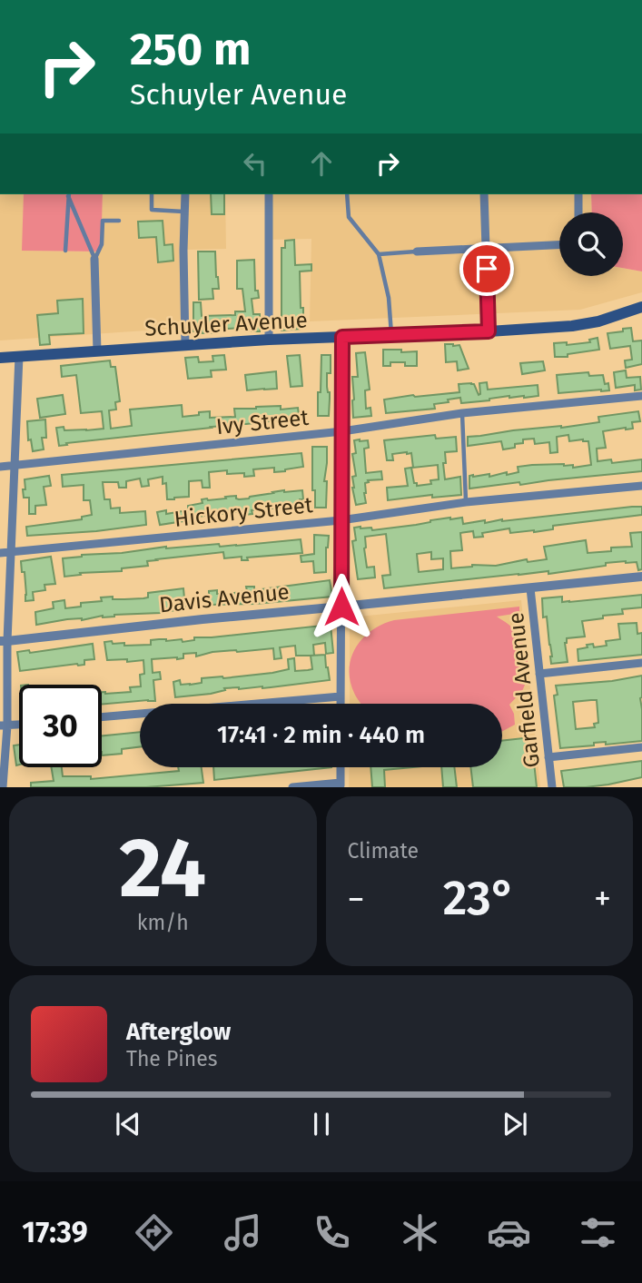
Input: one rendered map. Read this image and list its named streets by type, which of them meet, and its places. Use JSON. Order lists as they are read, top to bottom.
{
  "streets": {
    "main road": ["Schuyler Avenue"],
    "street": [
      "Ivy Street",
      "Hickory Street",
      "Davis Avenue",
      "Garfield Avenue"
    ]
  },
  "crossings": [
    ["Davis Avenue", "Garfield Avenue"]
  ],
  "page": {
    "turn": ["250 m", "Schuyler Avenue"],
    "limit": "30",
    "trip": "17:41 · 2 min · 440 m",
    "tile": [
      ["24", "km/h"],
      "Climate"
    ],
    "heat": ["−", "23°", "+"],
    "song": ["Afterglow", "The Pines"],
    "tabs": "17:39"
  }
}
